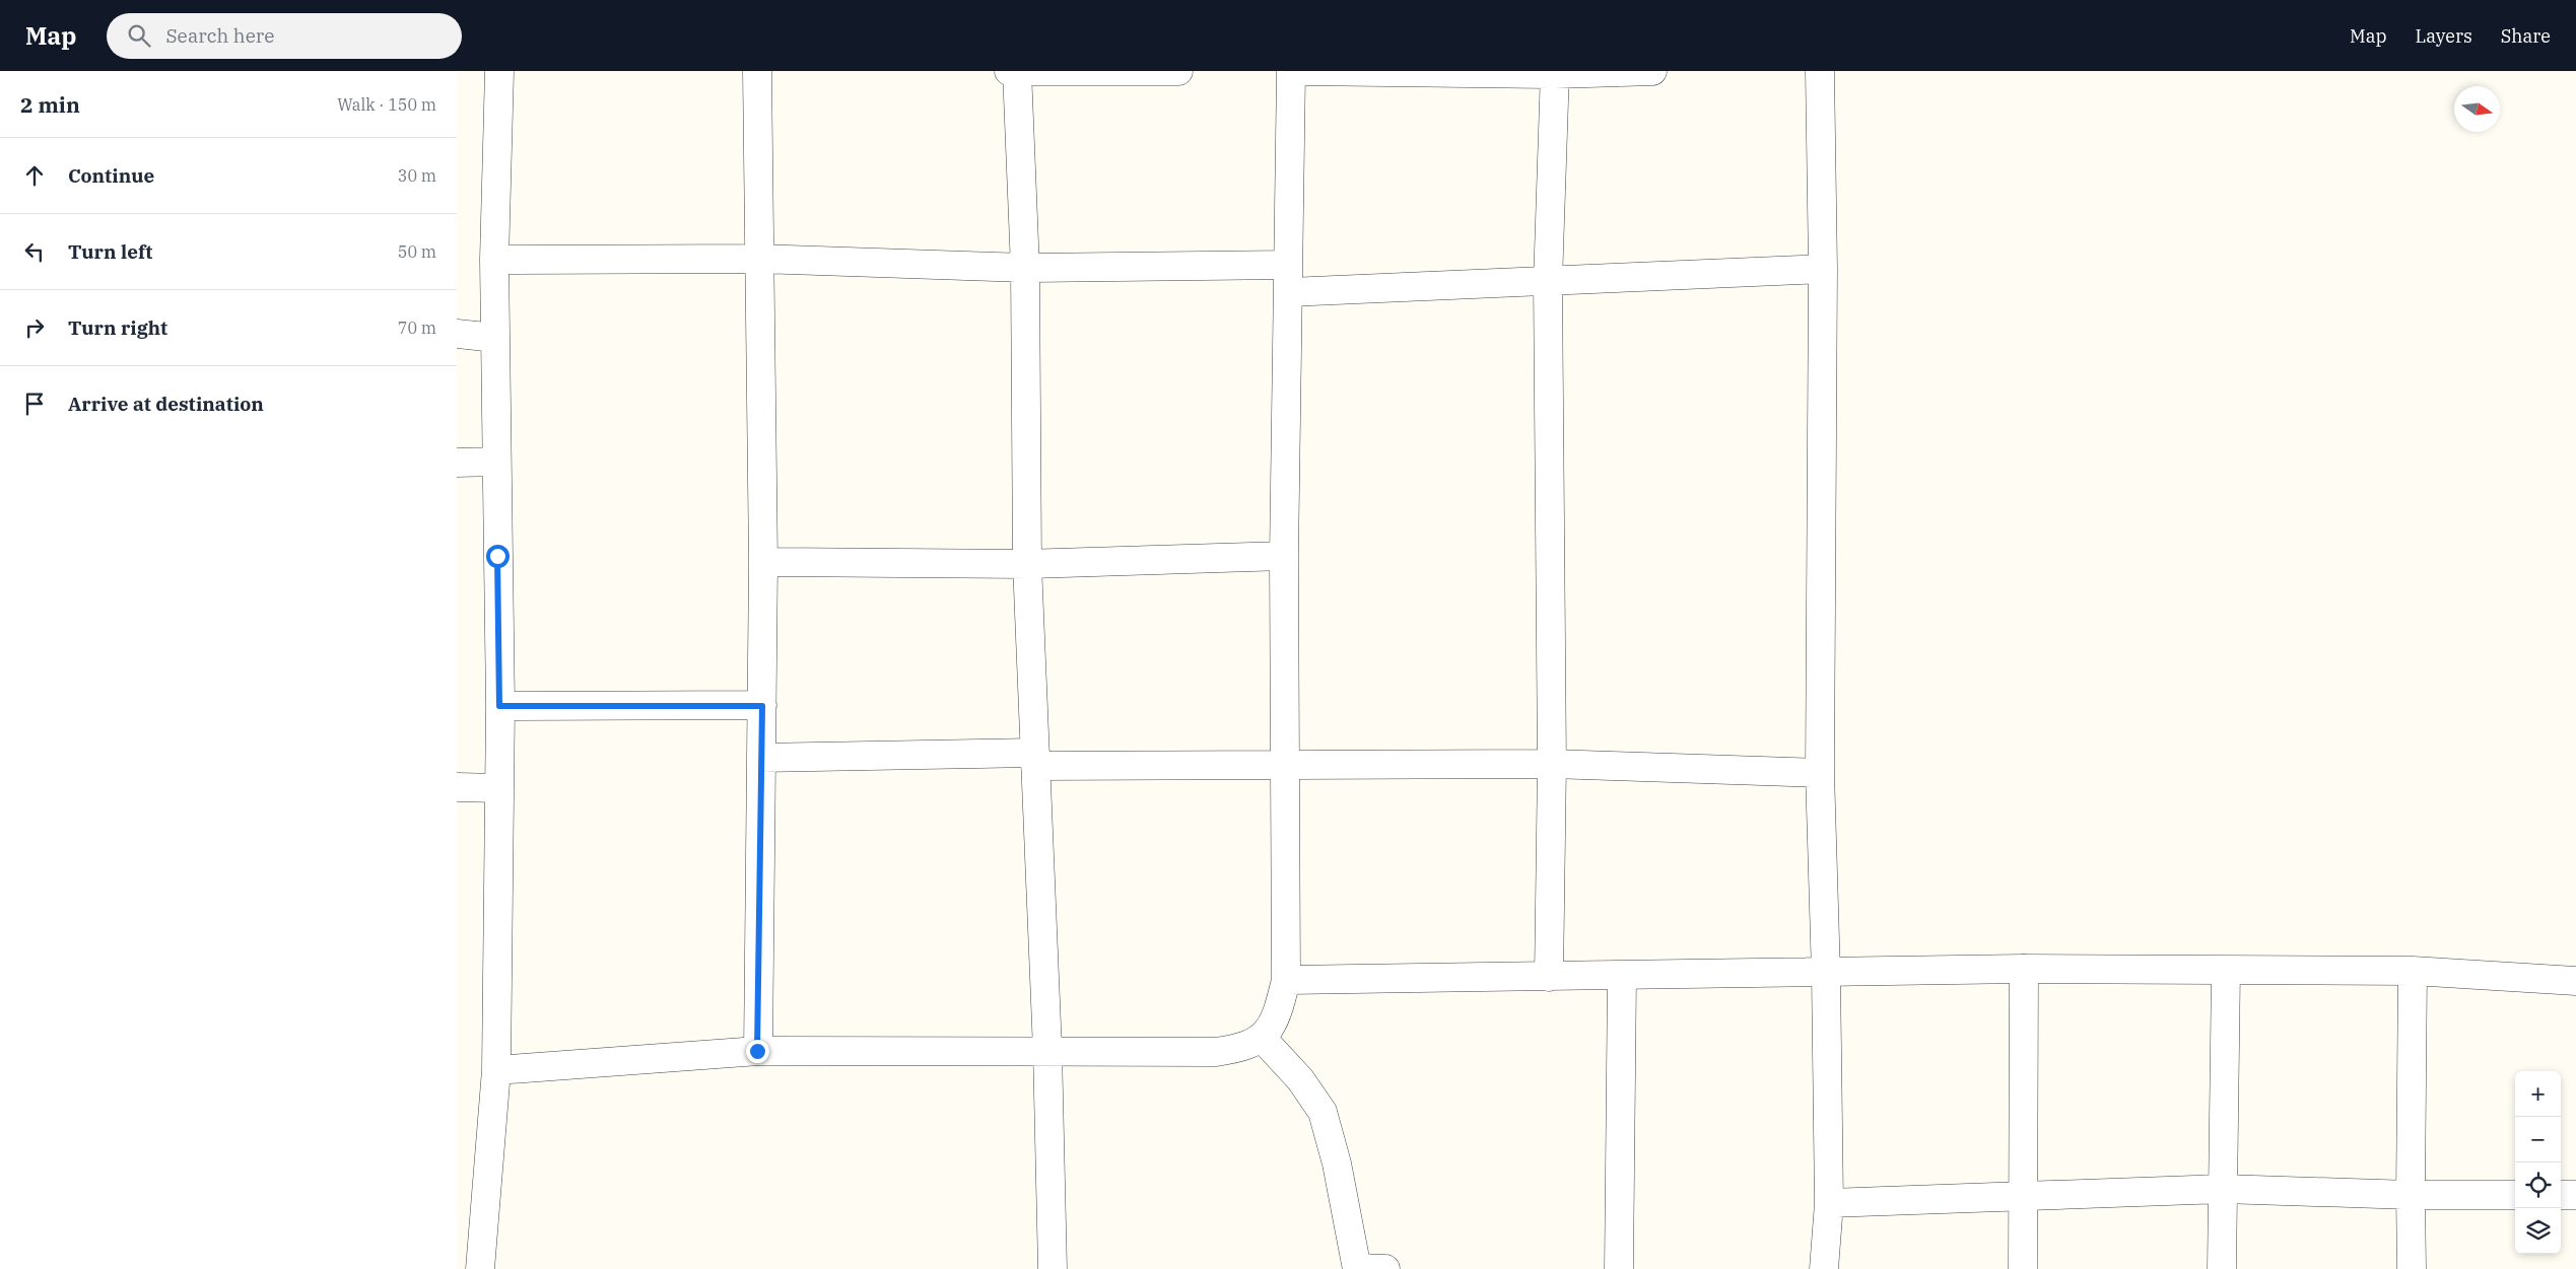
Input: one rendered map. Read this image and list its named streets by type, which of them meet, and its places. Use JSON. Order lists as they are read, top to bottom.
{
  "north": "right",
  "page": {
    "header": "Map",
    "search": "Search here",
    "nav": ["Map", "Layers", "Share"],
    "heading": ["2 min", "Walk · 150 m"],
    "list": [
      ["Continue", "30 m"],
      ["Turn left", "50 m"],
      ["Turn right", "70 m"],
      "Arrive at destination"
    ],
    "map_buttons": ["+", "−"]
  }
}
